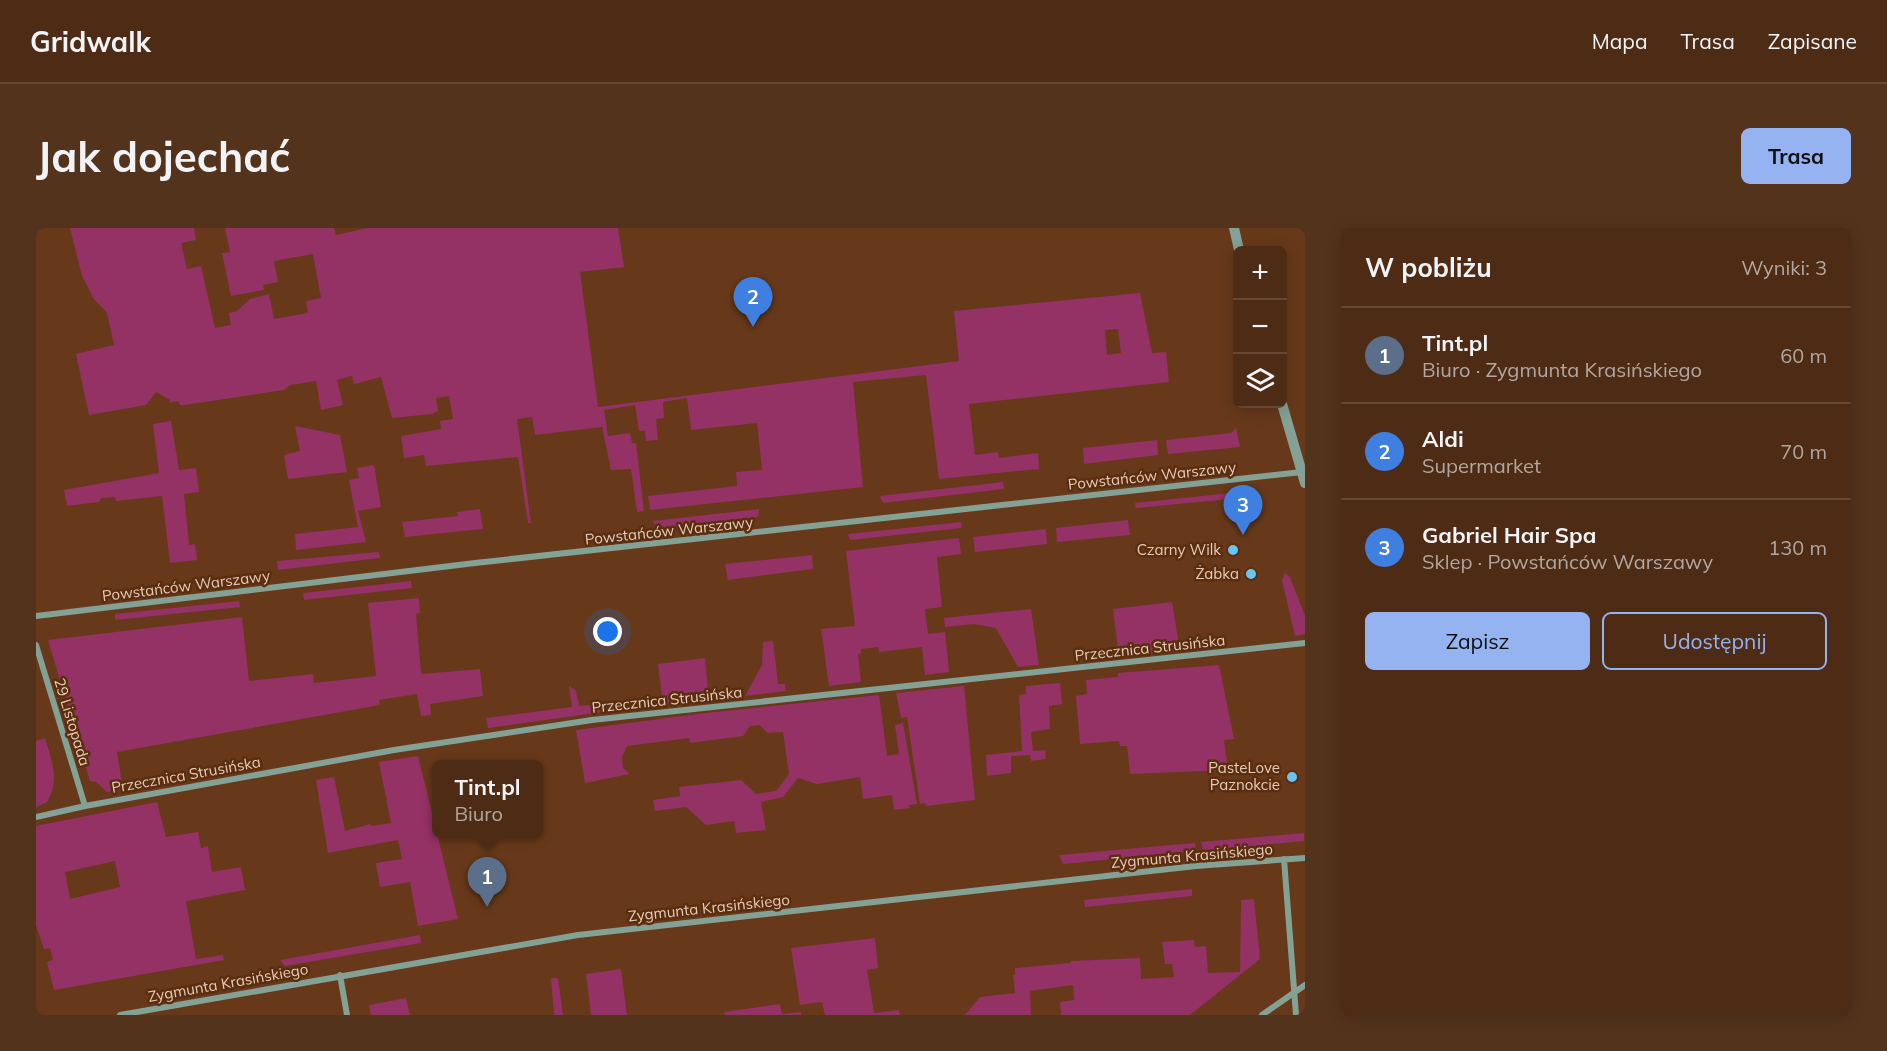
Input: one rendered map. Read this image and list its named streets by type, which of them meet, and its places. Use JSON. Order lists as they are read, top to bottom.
{
  "streets": {
    "street": [
      "Powstańców Warszawy",
      "Przecznica Strusińska",
      "29 Listopada",
      "Zygmunta Krasińskiego"
    ]
  },
  "crossings": [
    ["Przecznica Strusińska", "29 Listopada"]
  ],
  "places": ["Czarny Wilk", "Żabka", "PasteLove Paznokcie"],
  "page": {
    "header": "Gridwalk",
    "nav": ["Mapa", "Trasa", "Zapisane"],
    "buttons": [
      "Trasa",
      ["Zapisz", "Udostępnij"]
    ],
    "title": "Jak dojechać",
    "heading": ["W pobliżu", "Wyniki: 3"],
    "map_buttons": ["+", "−"],
    "pins": ["2", "3", "1"],
    "list": [
      {
        "mark": "1",
        "name": "Tint.pl",
        "note": "Biuro · Zygmunta Krasińskiego",
        "value": "60 m"
      },
      {
        "mark": "2",
        "name": "Aldi",
        "note": "Supermarket",
        "value": "70 m"
      },
      {
        "mark": "3",
        "name": "Gabriel Hair Spa",
        "note": "Sklep · Powstańców Warszawy",
        "value": "130 m"
      }
    ],
    "popup": ["Tint.pl", "Biuro"]
  }
}
